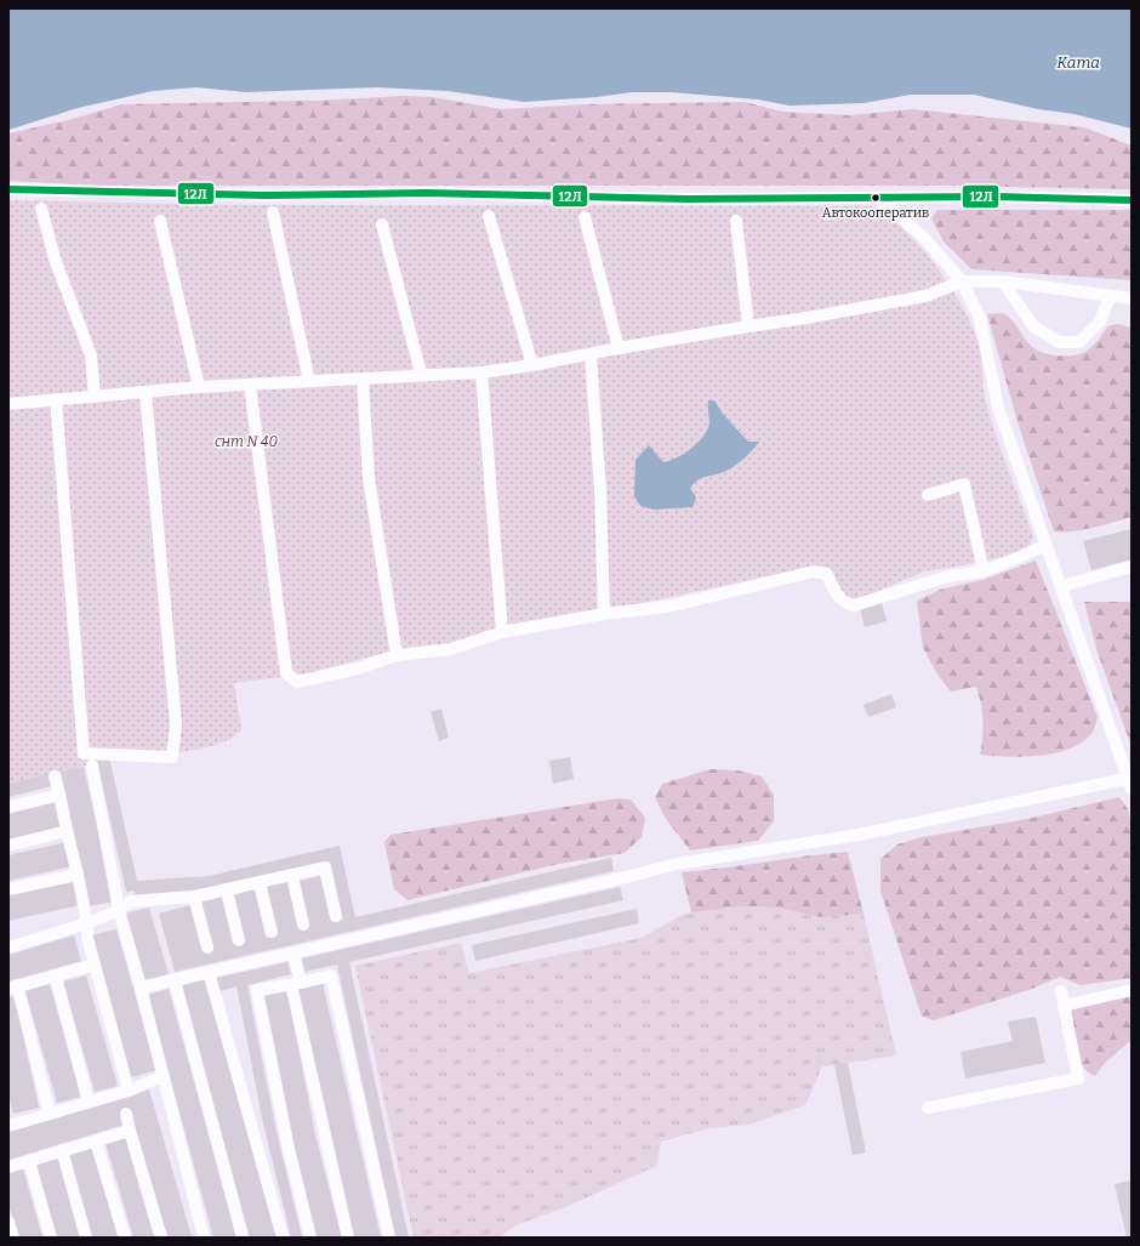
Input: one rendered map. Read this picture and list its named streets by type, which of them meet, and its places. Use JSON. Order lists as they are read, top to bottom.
{
  "water": ["Kama"],
  "parks": ["снт N 40"],
  "places": ["Автокооператив"],
  "lines": ["transit line 12Л"]
}
